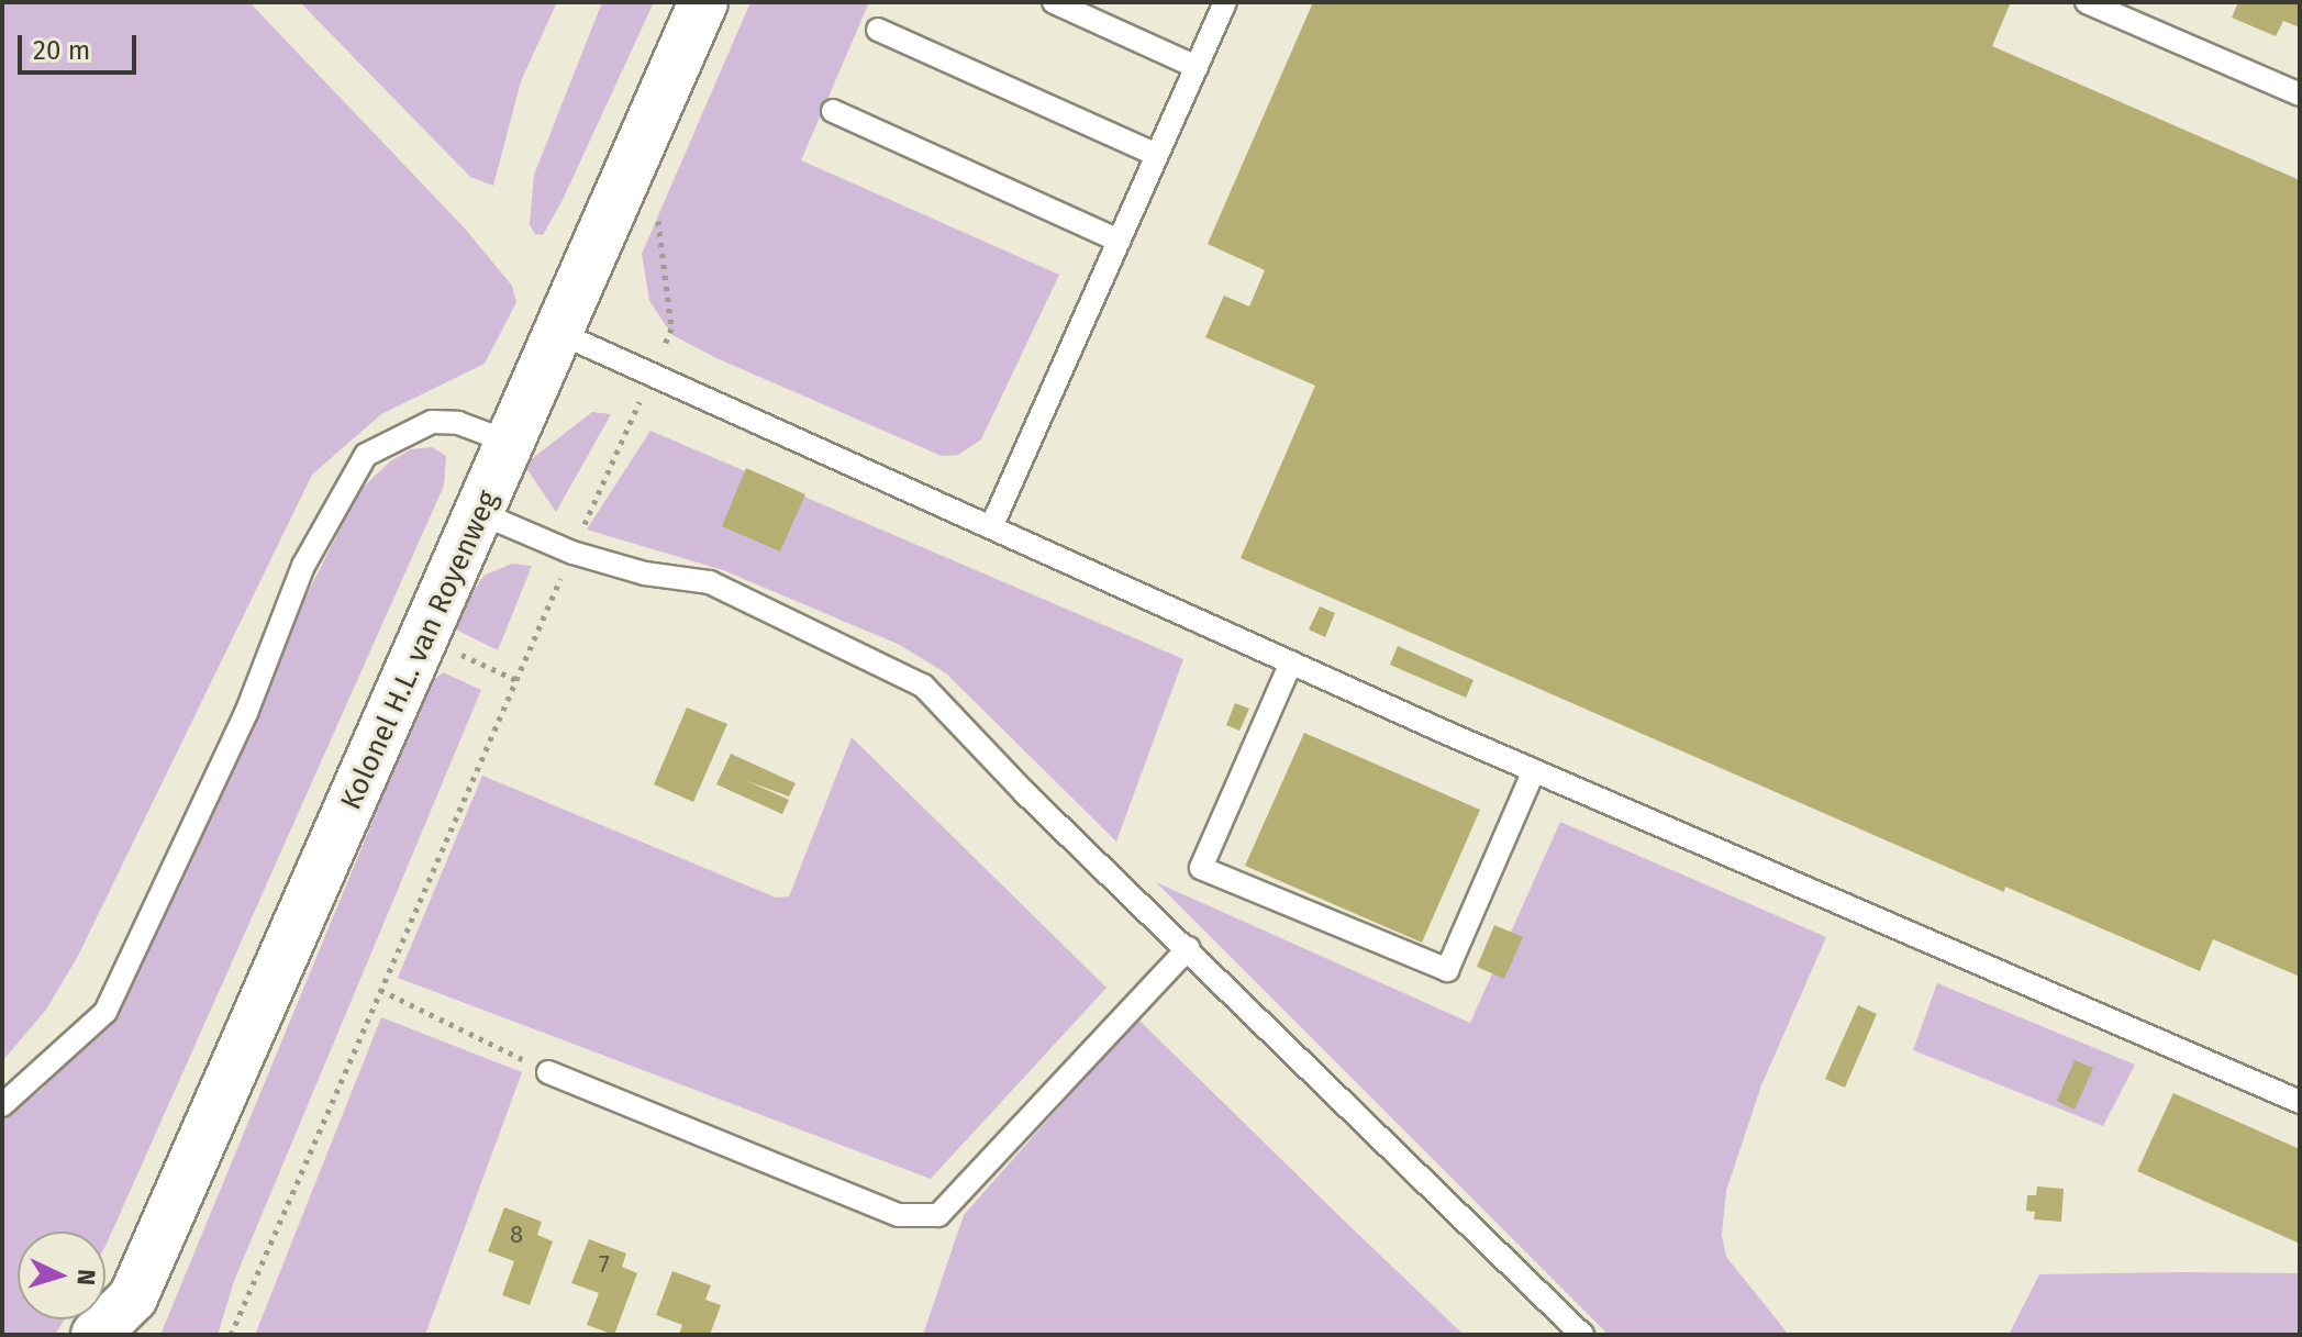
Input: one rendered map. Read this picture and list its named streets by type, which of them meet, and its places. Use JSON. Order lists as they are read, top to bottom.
{
  "streets": {
    "street": ["Kolonel H.L. van Royenweg"]
  },
  "house_numbers": ["8", "7"],
  "scale_bar": "20 m",
  "north": "right"
}
